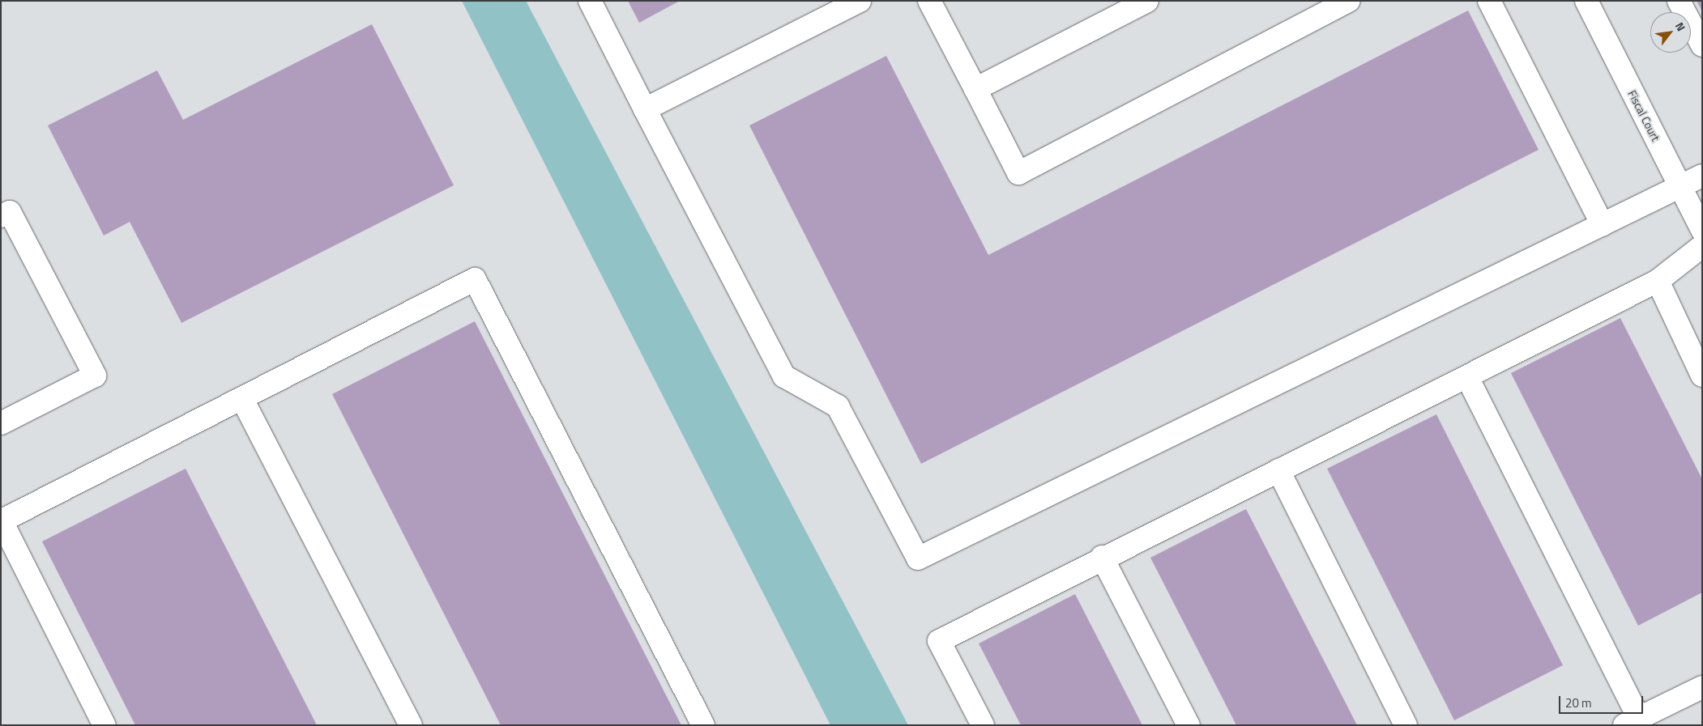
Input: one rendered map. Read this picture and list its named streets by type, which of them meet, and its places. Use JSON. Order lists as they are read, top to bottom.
{
  "streets": {
    "street": ["Fiscal Court"]
  },
  "scale_bar": "20 m",
  "north": "top right"
}
